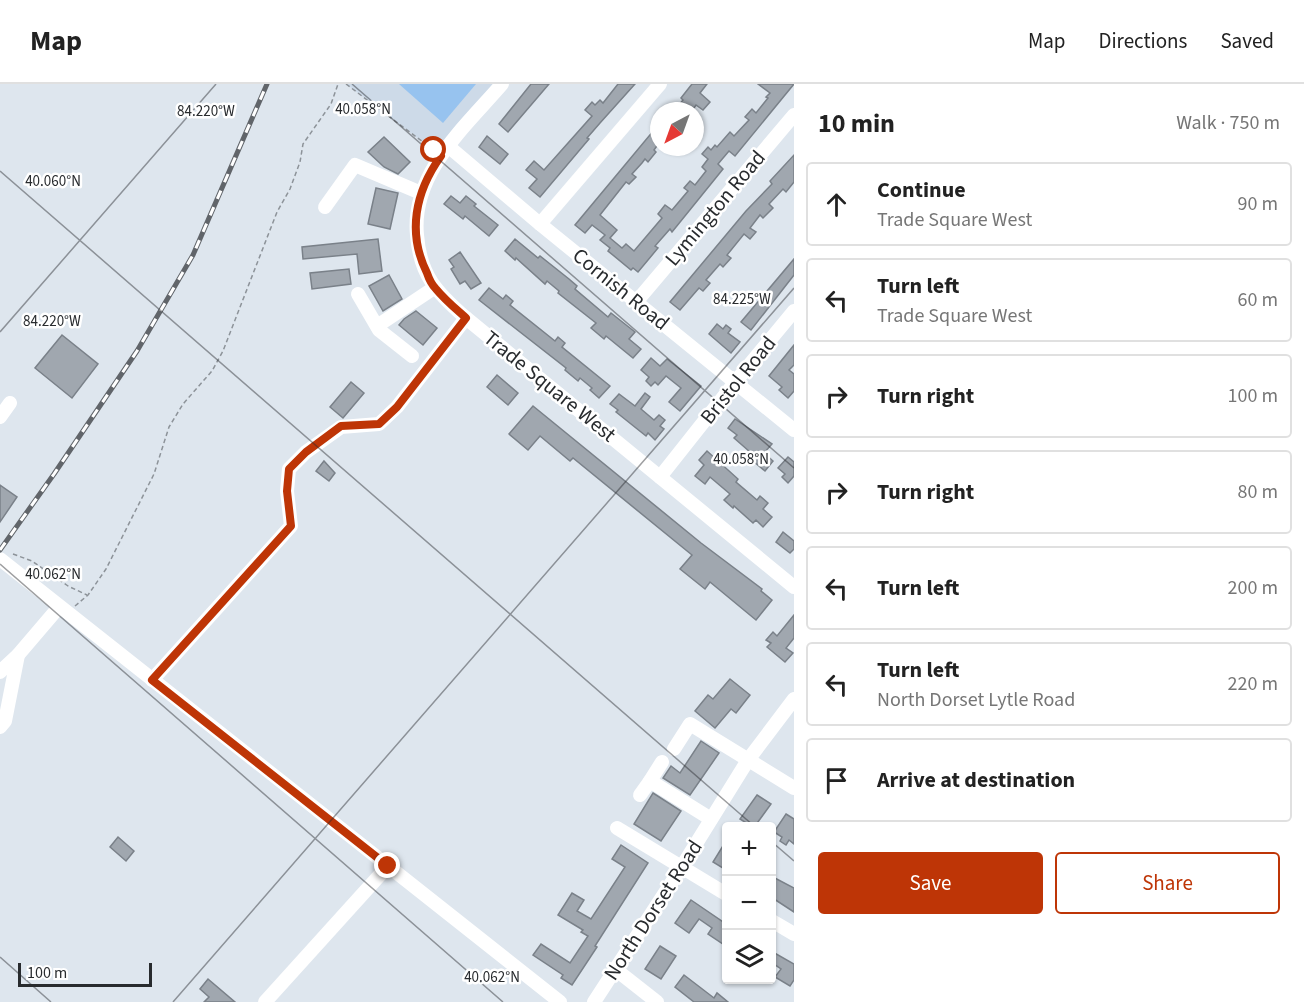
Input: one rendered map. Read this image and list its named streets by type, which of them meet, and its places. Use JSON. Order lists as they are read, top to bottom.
{
  "streets": {
    "street": [
      "Lymington Road",
      "Cornish Road",
      "Bristol Road",
      "Trade Square West",
      "North Dorset Road"
    ]
  },
  "crossings": [
    ["Lymington Road", "Cornish Road"],
    ["Cornish Road", "Bristol Road"],
    ["Cornish Road", "Trade Square West"],
    ["Bristol Road", "Trade Square West"]
  ],
  "scale_bar": "100 m",
  "north": "bottom left",
  "page": {
    "header": "Map",
    "nav": ["Map", "Directions", "Saved"],
    "heading": ["10 min", "Walk · 750 m"],
    "list": [
      ["Continue", "Trade Square West", "90 m"],
      ["Turn left", "Trade Square West", "60 m"],
      ["Turn right", "100 m"],
      ["Turn right", "80 m"],
      ["Turn left", "200 m"],
      ["Turn left", "North Dorset Lytle Road", "220 m"],
      "Arrive at destination"
    ],
    "map_buttons": ["+", "−"],
    "buttons": ["Save", "Share"],
    "scale": "100 m"
  },
  "coordinates": [
    "40.058°N",
    "84.220°W",
    "40.060°N",
    "84.225°W",
    "40.062°N"
  ]
}
